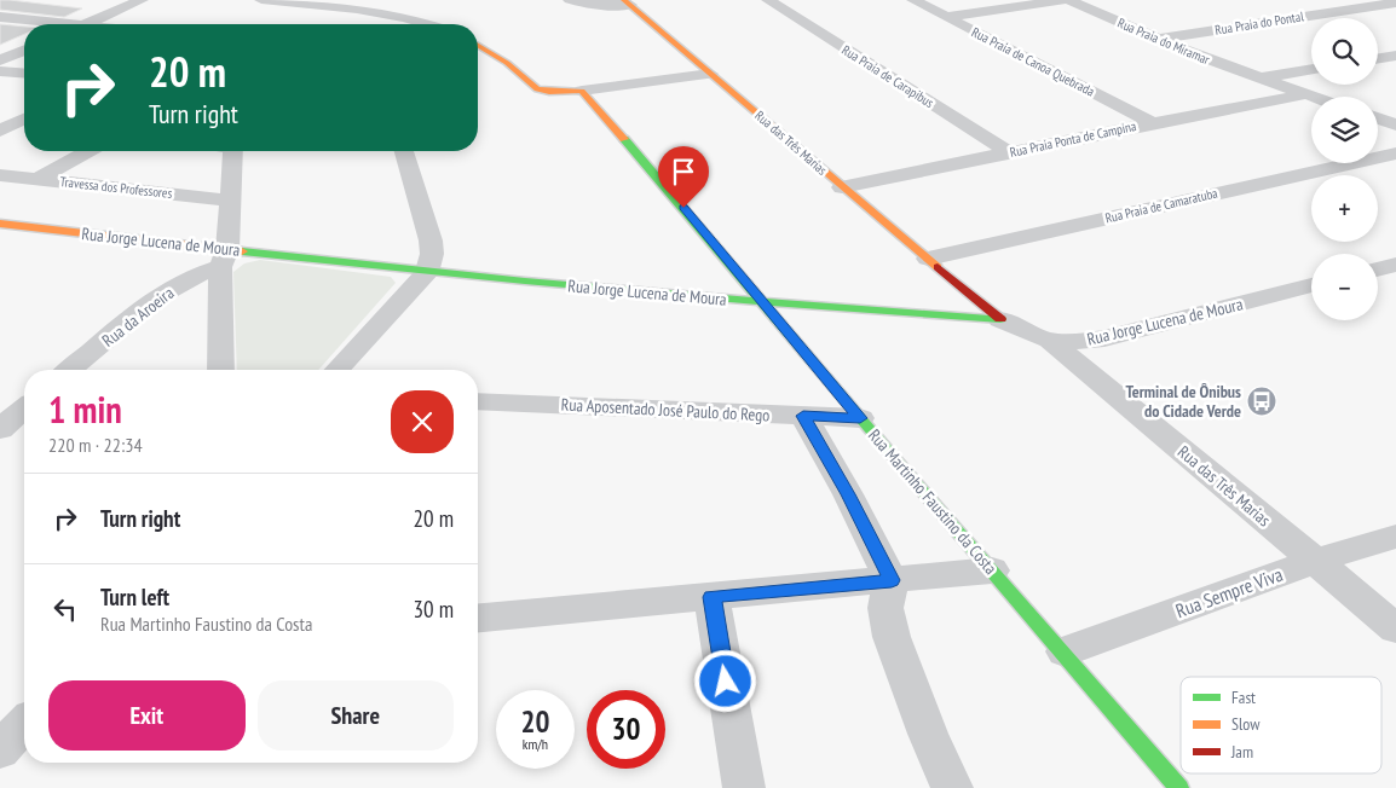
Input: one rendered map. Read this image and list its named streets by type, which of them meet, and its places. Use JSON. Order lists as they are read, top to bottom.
{
  "streets": {
    "street": [
      "Rua Praia do Pontal",
      "Rua Praia do Miramar",
      "Rua Praia de Canoa Quebrada",
      "Rua Praia de Carapibus",
      "Rua Praia Ponta de Campina",
      "Rua das Três Marias",
      "Travessa dos Professores",
      "Rua Praia de Camaratuba",
      "Rua Jorge Lucena de Moura",
      "Rua da Aroeira",
      "Rua Aposentado José Paulo do Rego",
      "Rua Martinho Faustino da Costa",
      "Rua Sempre Viva"
    ]
  },
  "crossings": [
    ["Rua Praia do Pontal", "Rua Praia do Miramar"],
    ["Rua Praia do Miramar", "Rua Praia Ponta de Campina"],
    ["Rua Praia de Canoa Quebrada", "Rua Praia Ponta de Campina"],
    ["Rua Praia de Carapibus", "Rua Praia Ponta de Campina"],
    ["Rua Praia Ponta de Campina", "Rua das Três Marias"],
    ["Rua das Três Marias", "Rua Praia de Camaratuba"],
    ["Rua das Três Marias", "Rua Jorge Lucena de Moura"],
    ["Rua das Três Marias", "Rua Sempre Viva"],
    ["Rua Jorge Lucena de Moura", "Rua da Aroeira"],
    ["Rua Jorge Lucena de Moura", "Rua Martinho Faustino da Costa"],
    ["Rua Aposentado José Paulo do Rego", "Rua Martinho Faustino da Costa"],
    ["Rua Martinho Faustino da Costa", "Rua Sempre Viva"]
  ],
  "places": {
    "bus stop": ["Terminal de Ônibus do Cidade Verde"]
  },
  "legend": ["Fast", "Slow", "Jam"],
  "page": {
    "map_buttons": ["+", "−"],
    "turn": ["20 m", "Turn right"],
    "heading": ["1 min", "220 m · 22:34"],
    "list": [
      {
        "name": "Turn right",
        "value": "20 m"
      },
      {
        "name": "Turn left",
        "note": "Rua Martinho Faustino da Costa",
        "value": "30 m"
      }
    ],
    "buttons": ["Exit", "Share"],
    "speed": "20 km/h",
    "limit": "30"
  }
}
